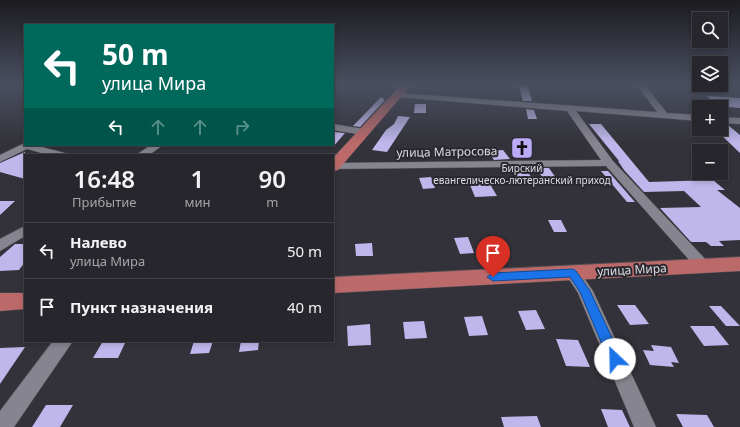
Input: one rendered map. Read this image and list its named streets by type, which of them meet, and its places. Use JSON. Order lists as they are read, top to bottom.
{
  "streets": {
    "main road": ["улица Мира"],
    "street": ["улица Матросова"]
  },
  "places": {
    "church": ["Бирский евангелическо-лютеранский приход"]
  },
  "page": {
    "map_buttons": ["+", "−"],
    "turn": ["50 m", "улица Мира"],
    "eta": [
      "16:48",
      "Прибытие",
      "1",
      "мин",
      "90",
      "m"
    ],
    "list": [
      {
        "name": "Налево",
        "note": "улица Мира",
        "value": "50 m"
      },
      {
        "name": "Пункт назначения",
        "value": "40 m"
      }
    ]
  }
}
